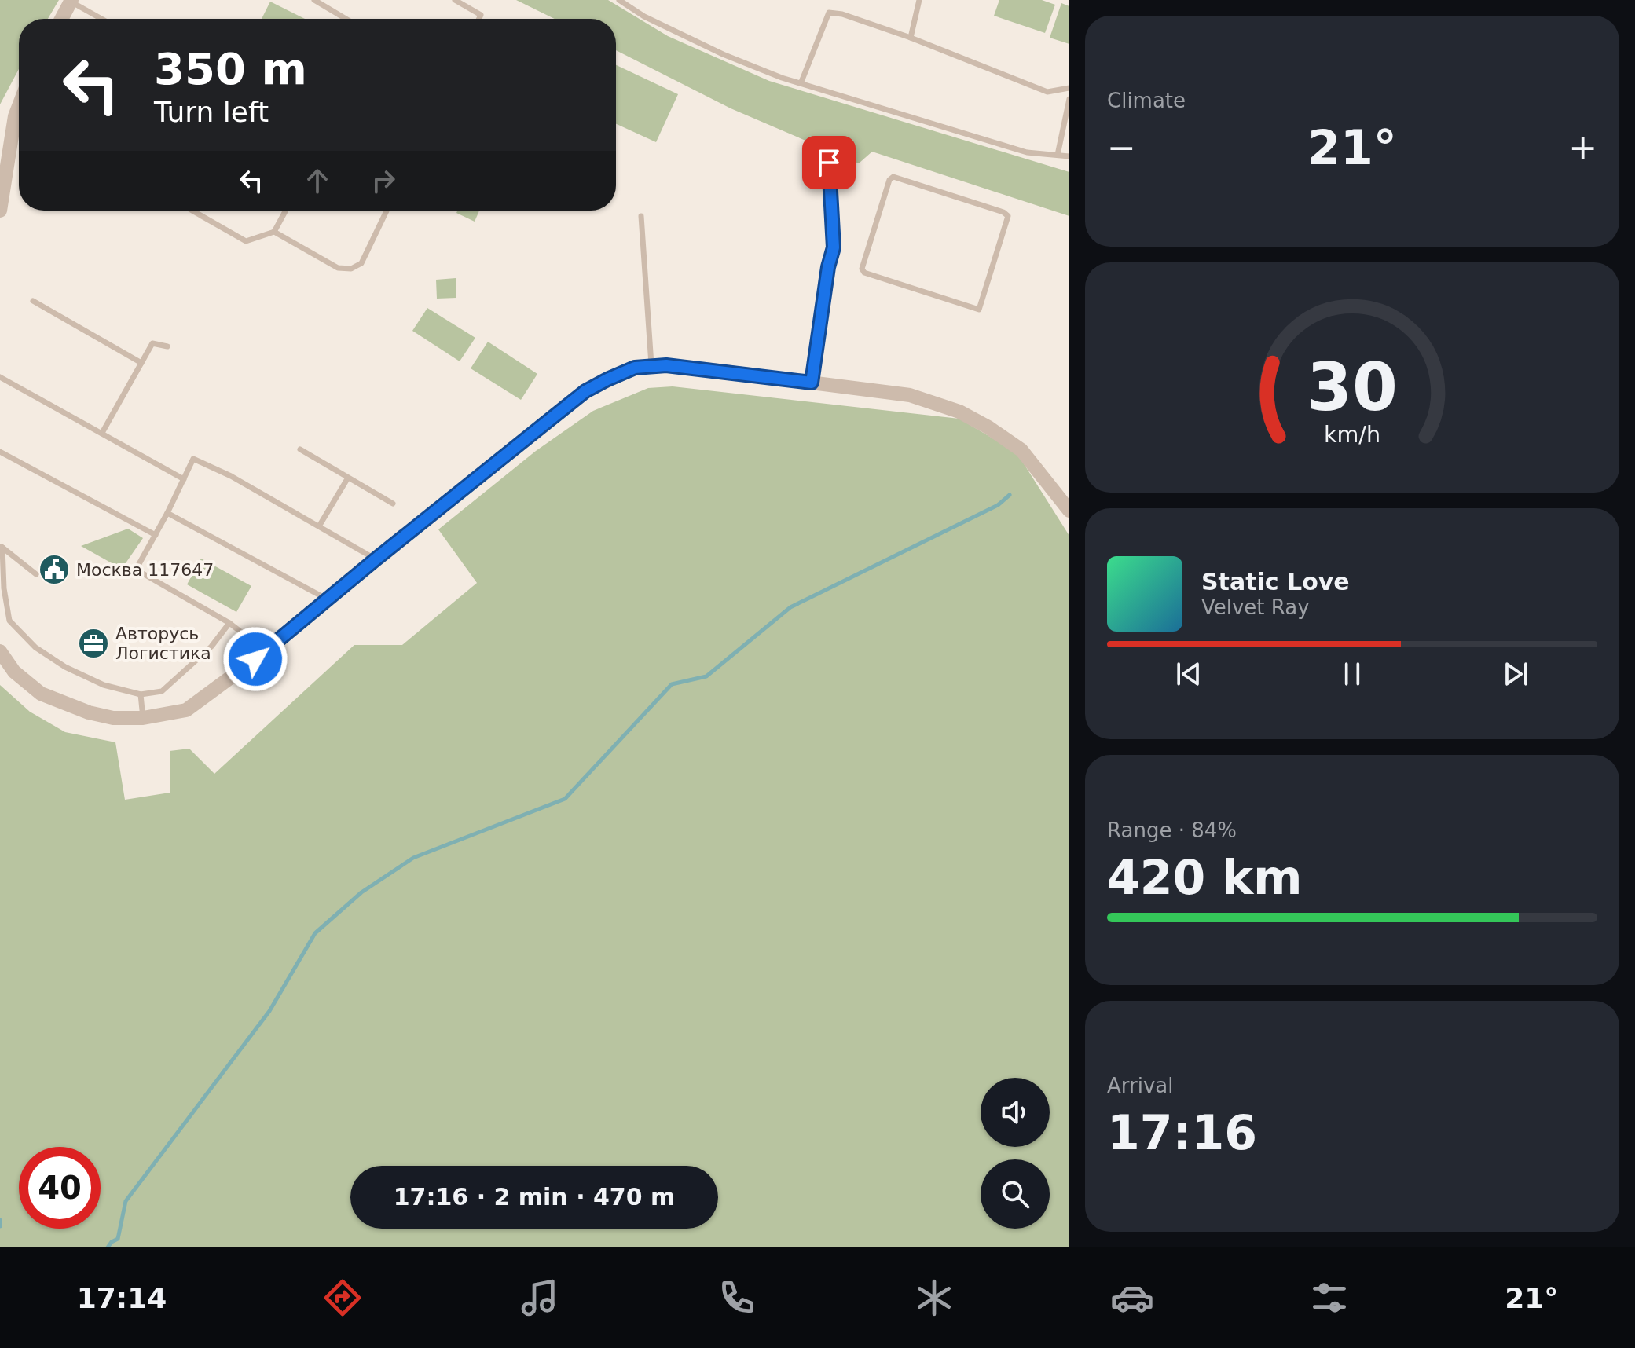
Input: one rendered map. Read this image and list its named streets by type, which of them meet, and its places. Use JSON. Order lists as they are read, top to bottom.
{
  "places": {
    "public building": ["Москва 117647"],
    "office": ["Авторусь Логистика"]
  },
  "page": {
    "tile": [
      "Climate",
      ["Range · 84%", "420 km"],
      ["Arrival", "17:16"]
    ],
    "turn": ["350 m", "Turn left"],
    "heat": ["−", "21°", "+"],
    "song": ["Static Love", "Velvet Ray"],
    "limit": "40",
    "trip": "17:16 · 2 min · 470 m",
    "tabs": ["17:14", "21°"],
    "gauge": ["30", "km/h"]
  }
}
